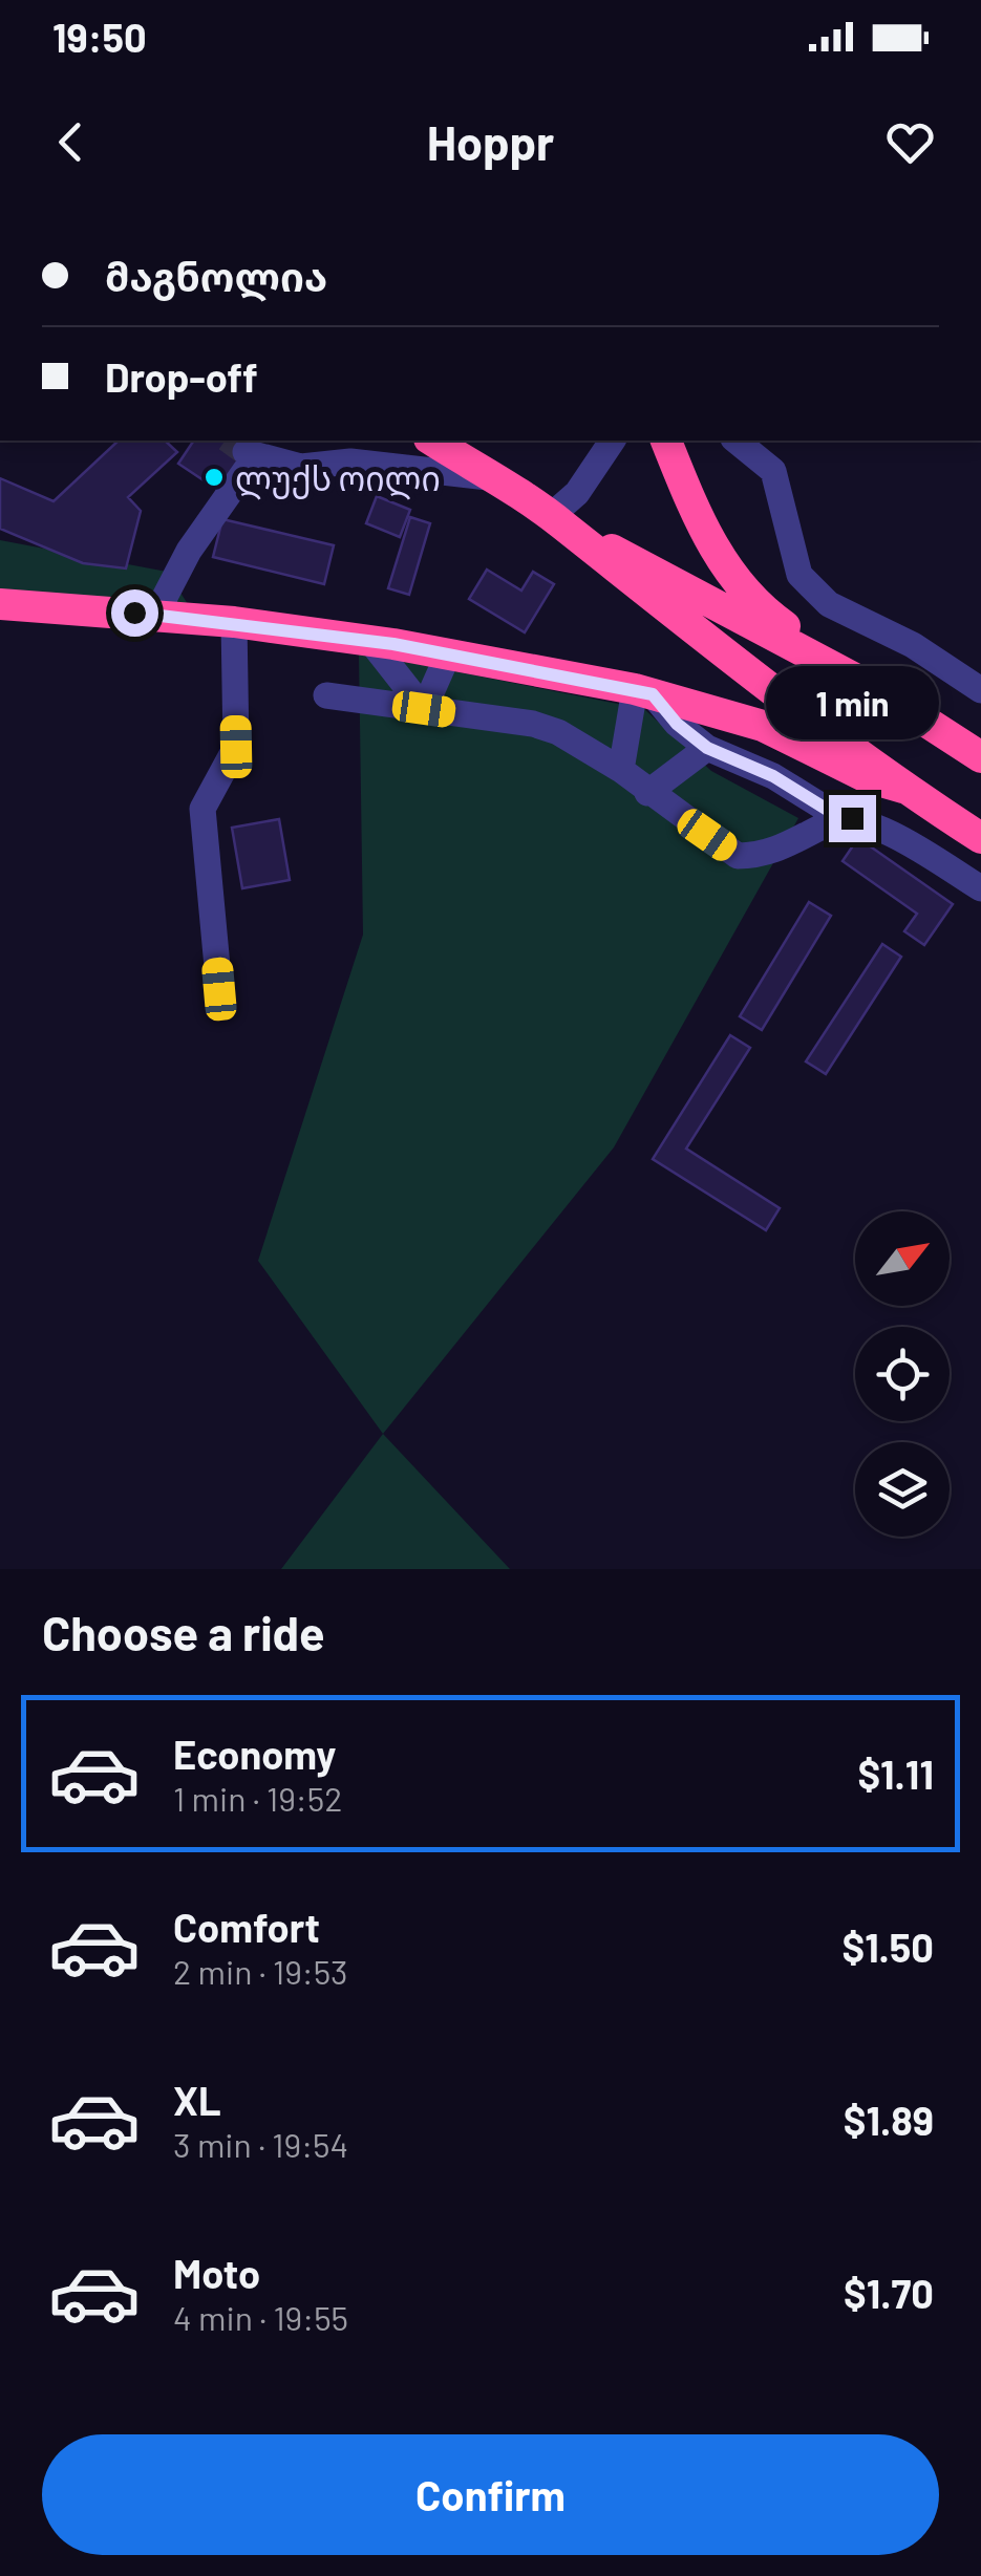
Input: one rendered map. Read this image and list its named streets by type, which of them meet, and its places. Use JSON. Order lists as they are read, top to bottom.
{
  "places": ["ლუქს ოილი"],
  "north": "top right",
  "page": {
    "status": "19:50",
    "header": "Hoppr",
    "banner": ["მაგნოლია", "Drop-off"],
    "bubble": "1 min",
    "heading": "Choose a ride",
    "list": [
      {
        "name": "Economy",
        "note": "1 min · 19:52",
        "value": "$1.11"
      },
      {
        "name": "Comfort",
        "note": "2 min · 19:53",
        "value": "$1.50"
      },
      {
        "name": "XL",
        "note": "3 min · 19:54",
        "value": "$1.89"
      },
      {
        "name": "Moto",
        "note": "4 min · 19:55",
        "value": "$1.70"
      }
    ],
    "buttons": "Confirm"
  }
}
